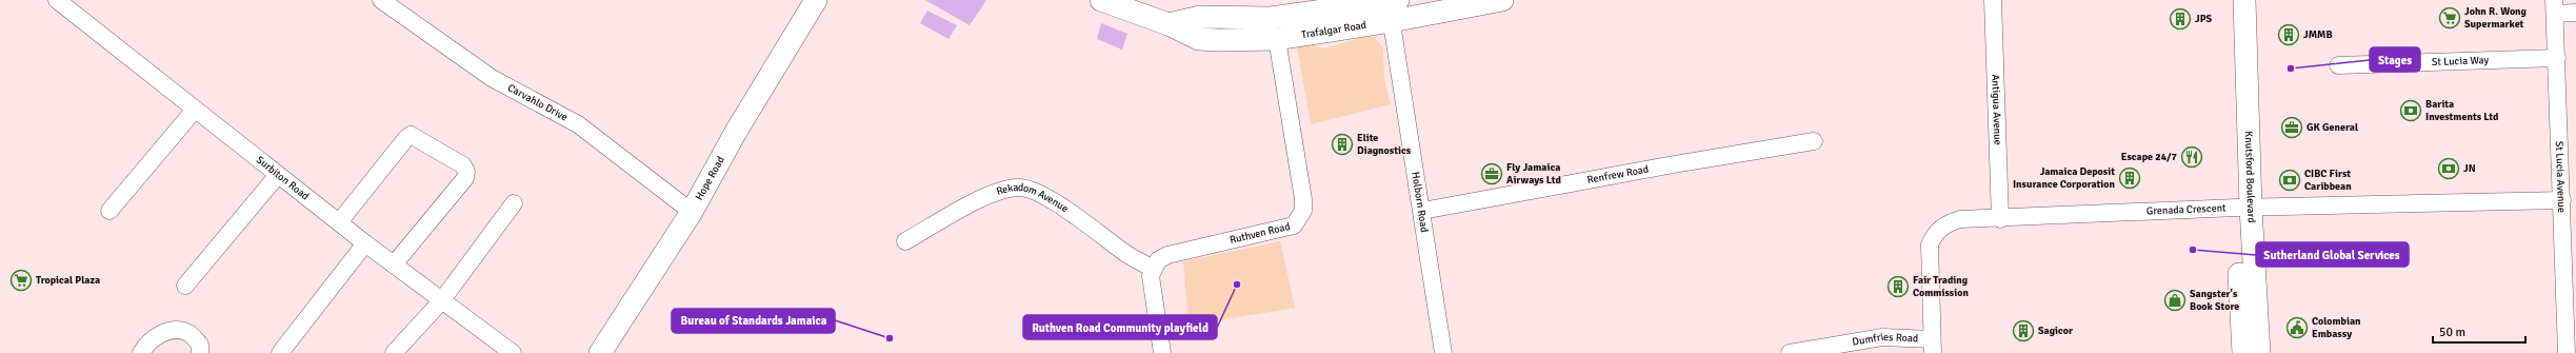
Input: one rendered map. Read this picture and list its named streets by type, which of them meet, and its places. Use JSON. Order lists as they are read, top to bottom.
{
  "streets": {
    "main road": ["Trafalgar Road", "Knutsford Boulevard", "Hope Road"],
    "street": [
      "St Lucia Way",
      "Carvahlo Drive",
      "Antigua Avenue",
      "Renfrew Road",
      "St Lucia Avenue",
      "Surbiton Road",
      "Holborn Road",
      "Rekadom Avenue",
      "Grenada Crescent",
      "Ruthven Road",
      "Dumfries Road"
    ]
  },
  "crossings": [
    ["Trafalgar Road", "Holborn Road"],
    ["Trafalgar Road", "Ruthven Road"],
    ["St Lucia Way", "St Lucia Avenue"],
    ["Carvahlo Drive", "Hope Road"],
    ["Antigua Avenue", "Grenada Crescent"],
    ["Renfrew Road", "Holborn Road"],
    ["St Lucia Avenue", "Grenada Crescent"],
    ["Knutsford Boulevard", "Grenada Crescent"],
    ["Rekadom Avenue", "Ruthven Road"],
    ["Grenada Crescent", "Dumfries Road"]
  ],
  "places": {
    "supermarket": ["John R. Wong Supermarket", "Tropical Plaza"],
    "building": [
      "JPS",
      "JMMB",
      "Elite Diagnostics",
      "Jamaica Deposit Insurance Corporation",
      "Fair Trading Commission",
      "Sagicor"
    ],
    "other": [
      "Stages",
      "Sutherland Global Services",
      "Ruthven Road Community playfield",
      "Bureau of Standards Jamaica"
    ],
    "bank": ["Barita Investments Ltd", "JN", "CIBC First Caribbean"],
    "office": ["GK General", "Fly Jamaica Airways Ltd"],
    "restaurant": ["Escape 24/7"],
    "shop": ["Sangster's Book Store"],
    "public building": ["Colombian Embassy"]
  },
  "scale_bar": "50 m"
}
